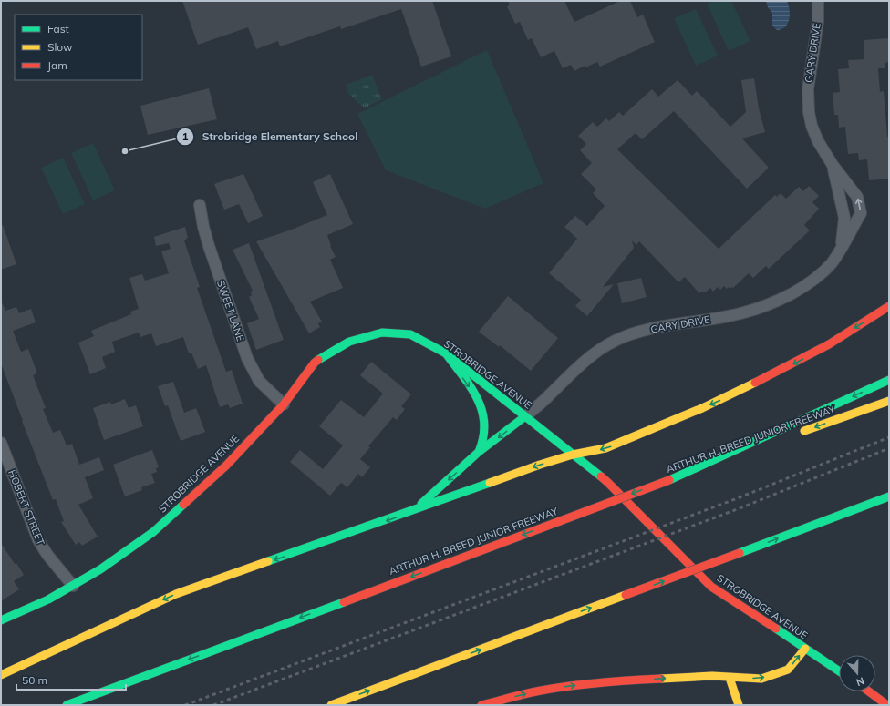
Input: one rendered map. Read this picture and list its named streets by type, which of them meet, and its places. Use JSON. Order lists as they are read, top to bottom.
{
  "streets": {
    "main road": ["STROBRIDGE AVENUE", "ARTHUR H. BREED JUNIOR FREEWAY"],
    "street": ["GARY DRIVE", "SWEET LANE", "HOBERT STREET"]
  },
  "crossings": [
    ["GARY DRIVE", "STROBRIDGE AVENUE"],
    ["SWEET LANE", "STROBRIDGE AVENUE"],
    ["STROBRIDGE AVENUE", "HOBERT STREET"]
  ],
  "places": ["Strobridge Elementary School"],
  "legend": ["Fast", "Slow", "Jam"],
  "scale_bar": "50 m",
  "north": "bottom"
}
